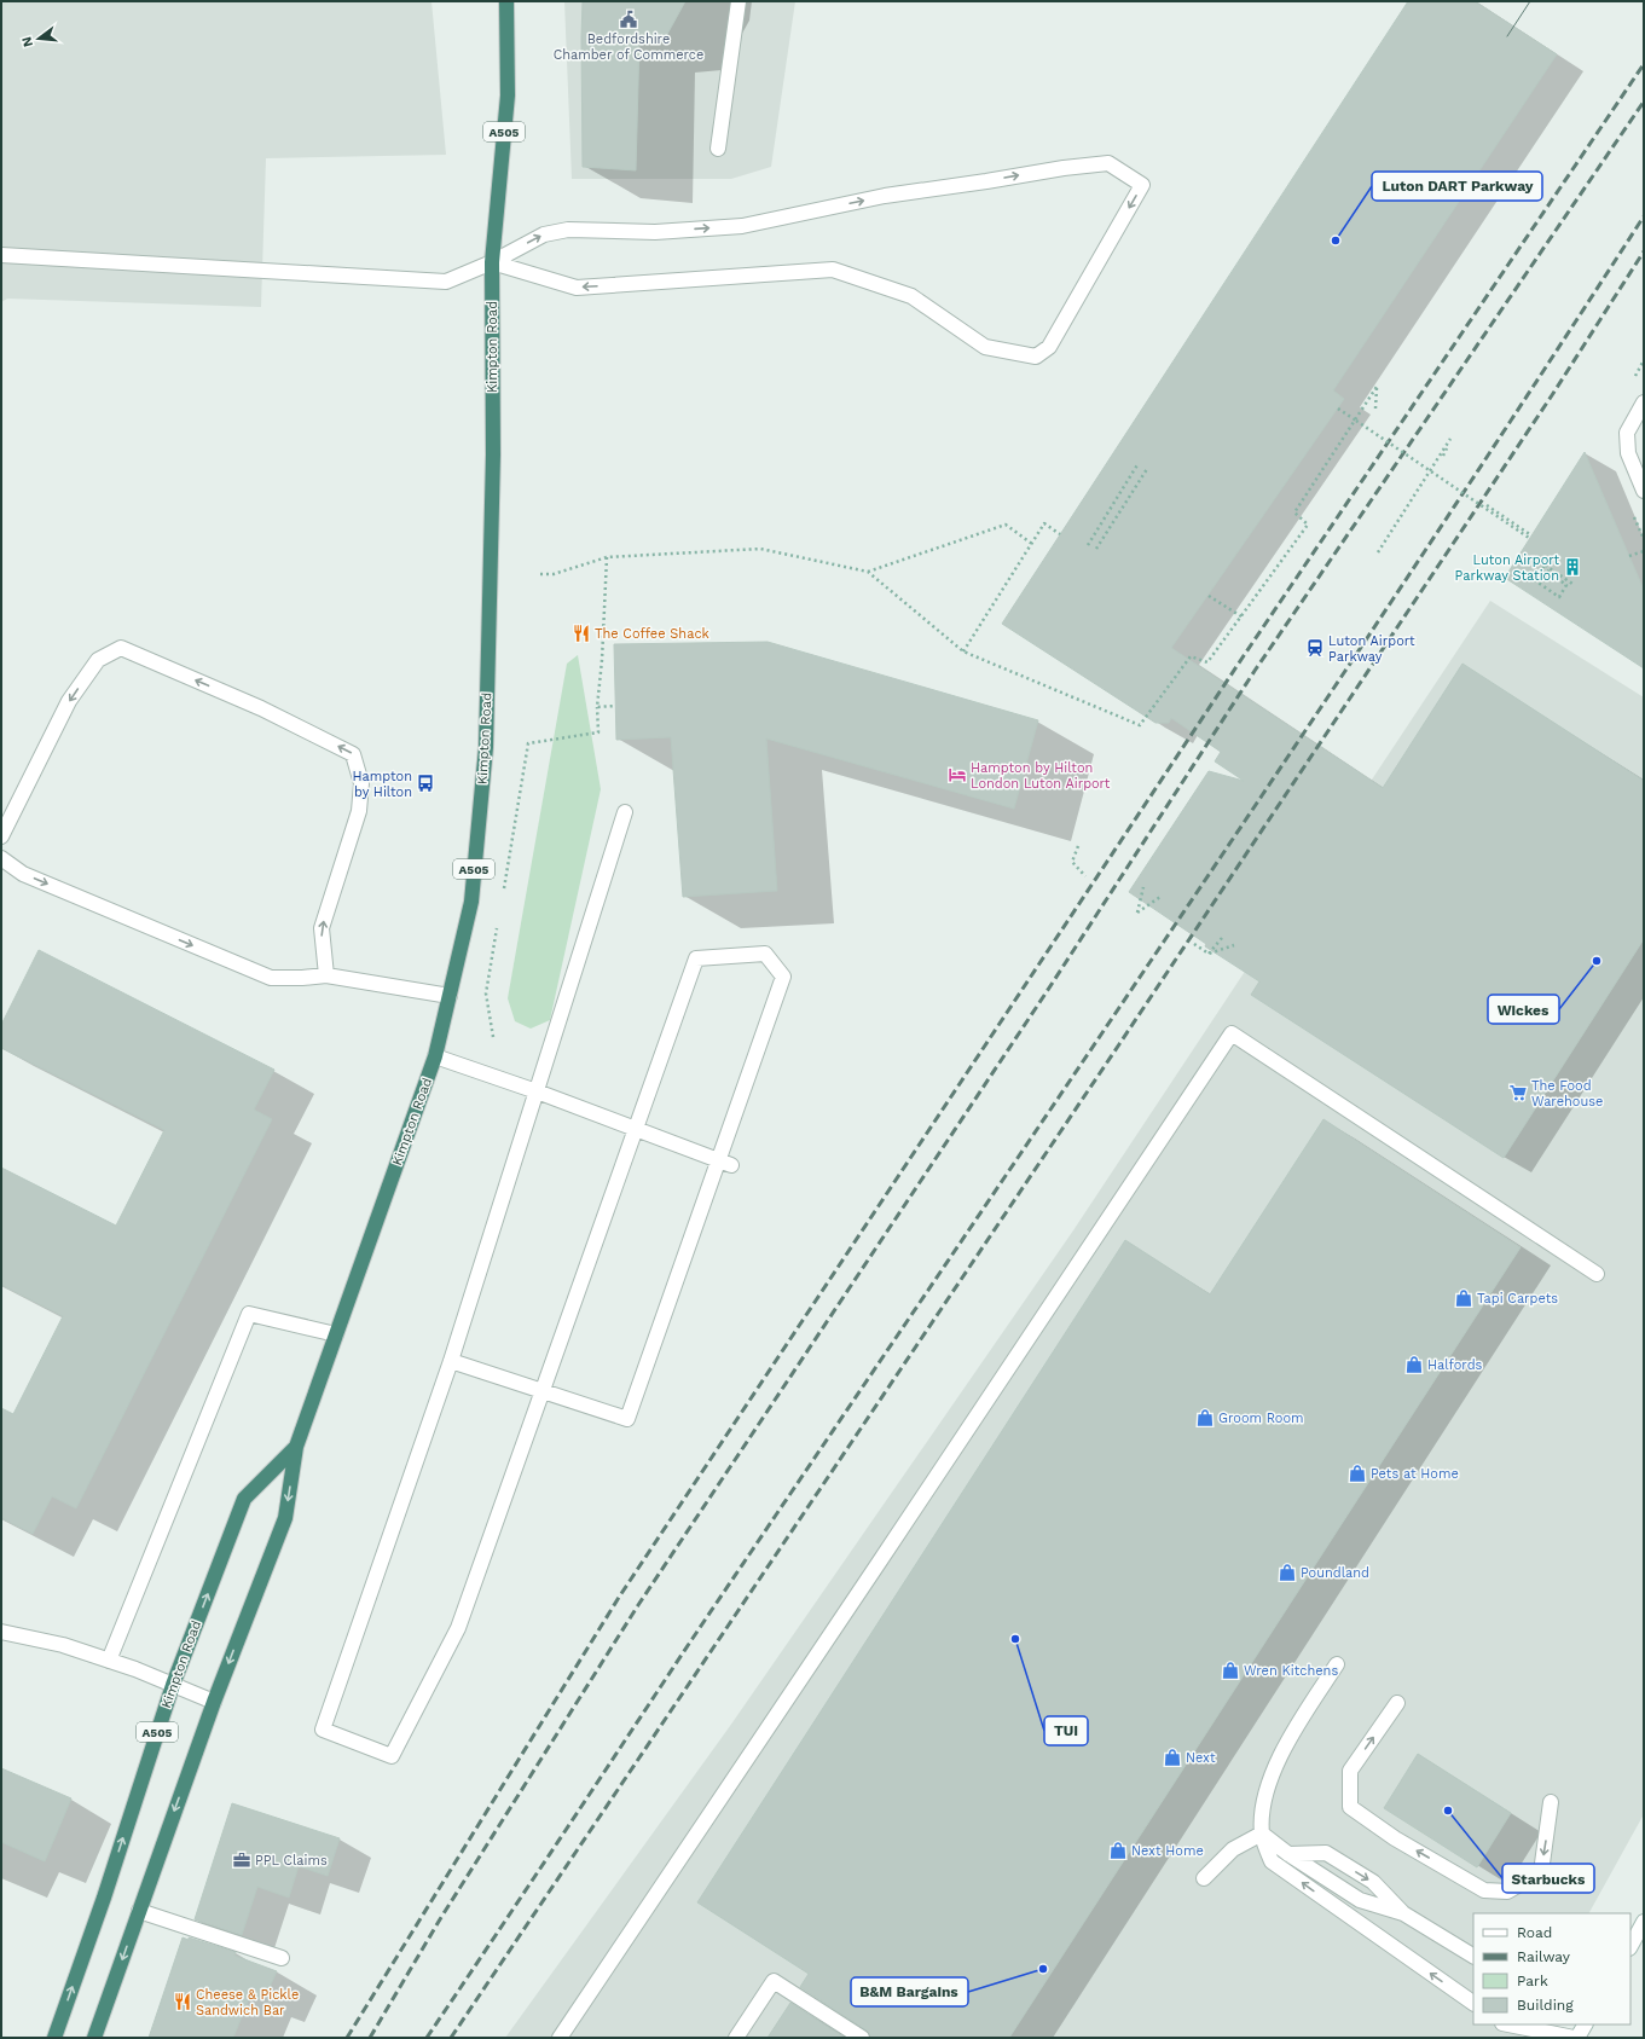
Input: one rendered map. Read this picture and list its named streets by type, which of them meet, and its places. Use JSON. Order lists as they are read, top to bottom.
{
  "streets": {
    "highway": ["A505", "Kimpton Road"]
  },
  "places": {
    "public building": ["Bedfordshire Chamber of Commerce"],
    "other": [
      "Luton DART Parkway",
      "Wickes",
      "TUI",
      "Starbucks",
      "B&M Bargains"
    ],
    "building": ["Luton Airport Parkway Station"],
    "restaurant": ["The Coffee Shack", "Cheese & Pickle Sandwich Bar"],
    "station": ["Luton Airport Parkway"],
    "hotel": ["Hampton by Hilton London Luton Airport"],
    "bus stop": ["Hampton by Hilton"],
    "supermarket": ["The Food Warehouse"],
    "shop": [
      "Tapi Carpets",
      "Halfords",
      "Groom Room",
      "Pets at Home",
      "Poundland",
      "Wren Kitchens",
      "Next",
      "Next Home"
    ],
    "office": ["PPL Claims"]
  },
  "legend": [
    "Road",
    "Railway",
    "Park",
    "Building"
  ],
  "north": "left"
}
